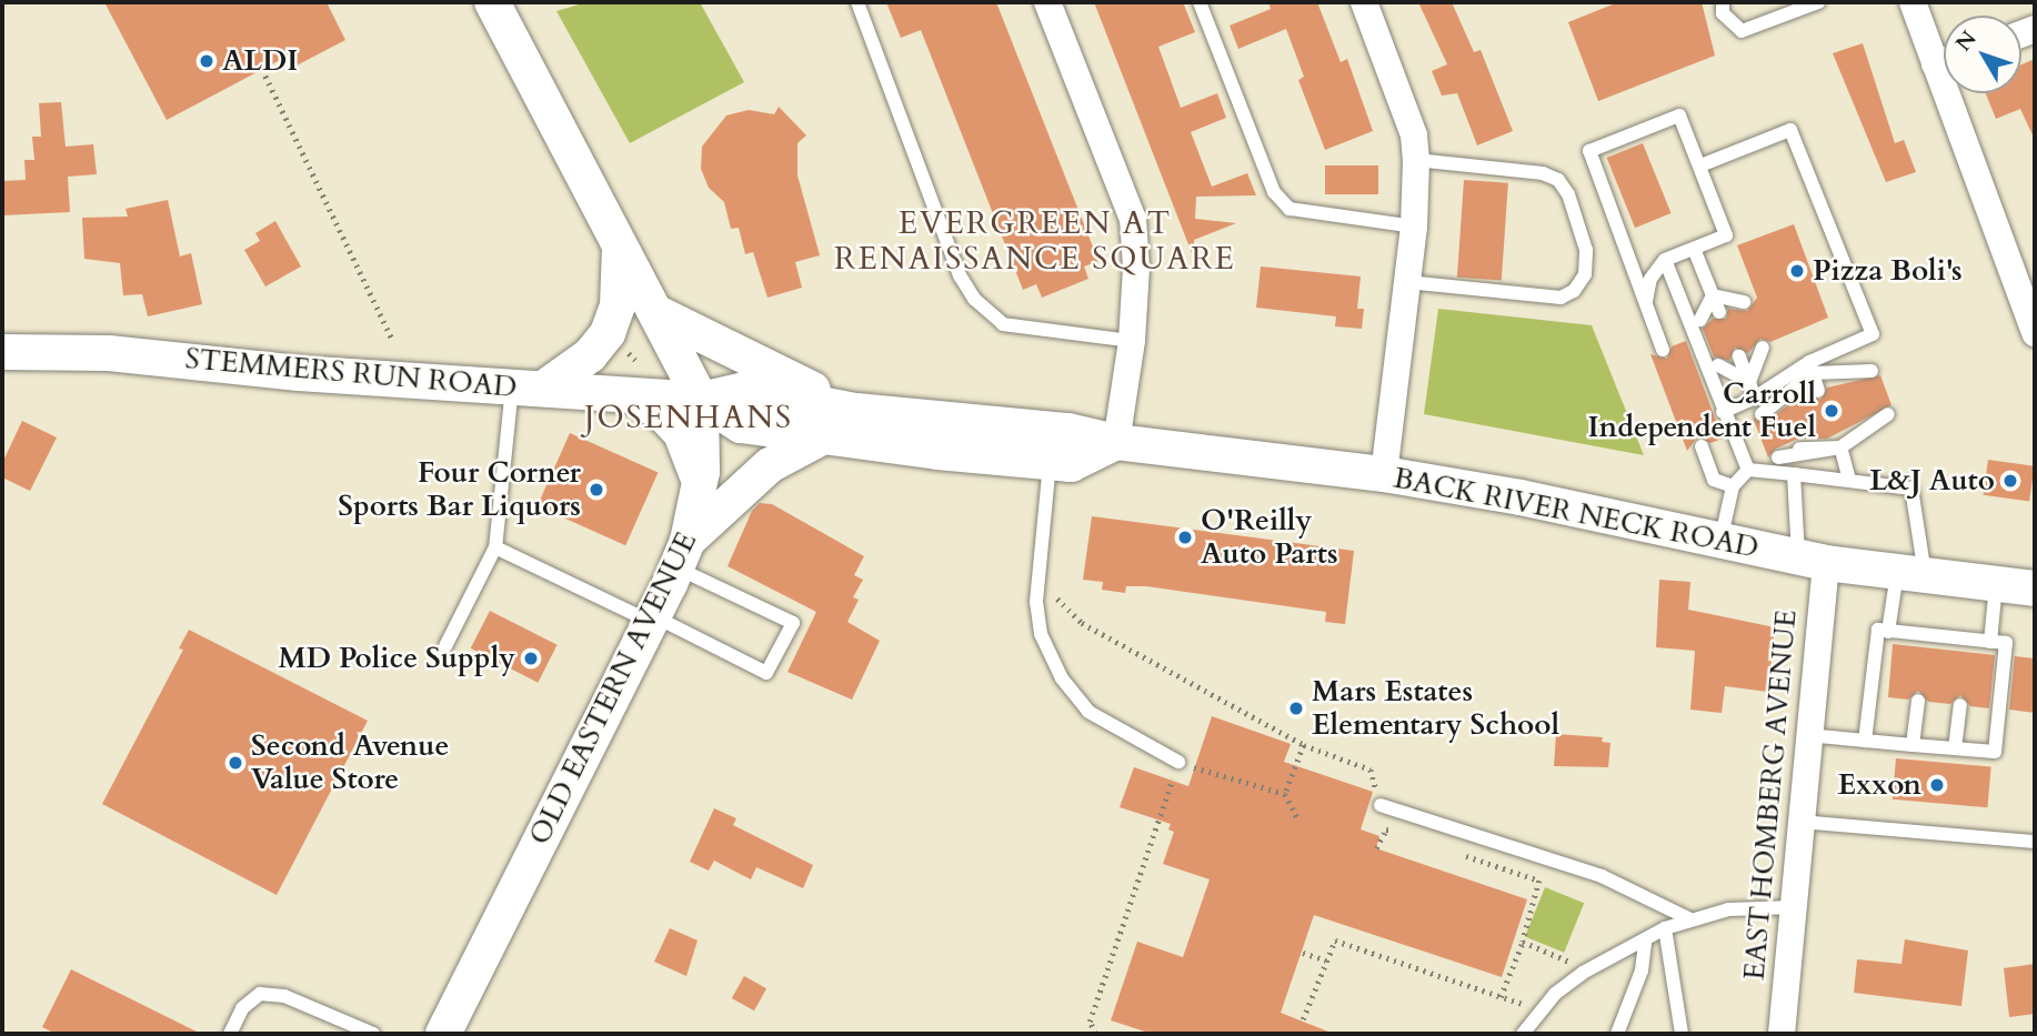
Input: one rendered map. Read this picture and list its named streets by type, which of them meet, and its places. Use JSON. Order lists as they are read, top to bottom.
{
  "streets": {
    "street": [
      "STEMMERS RUN ROAD",
      "BACK RIVER NECK ROAD",
      "OLD EASTERN AVENUE",
      "EAST HOMBERG AVENUE"
    ]
  },
  "crossings": [
    ["STEMMERS RUN ROAD", "BACK RIVER NECK ROAD"],
    ["STEMMERS RUN ROAD", "OLD EASTERN AVENUE"],
    ["BACK RIVER NECK ROAD", "OLD EASTERN AVENUE"],
    ["BACK RIVER NECK ROAD", "EAST HOMBERG AVENUE"]
  ],
  "districts": ["EVERGREEN AT RENAISSANCE SQUARE", "JOSENHANS"],
  "places": [
    "ALDI",
    "Pizza Boli's",
    "Carroll Independent Fuel",
    "L&J Auto",
    "Four Corner Sports Bar Liquors",
    "O'Reilly Auto Parts",
    "MD Police Supply",
    "Mars Estates Elementary School",
    "Second Avenue Value Store",
    "Exxon"
  ],
  "north": "top left"
}
